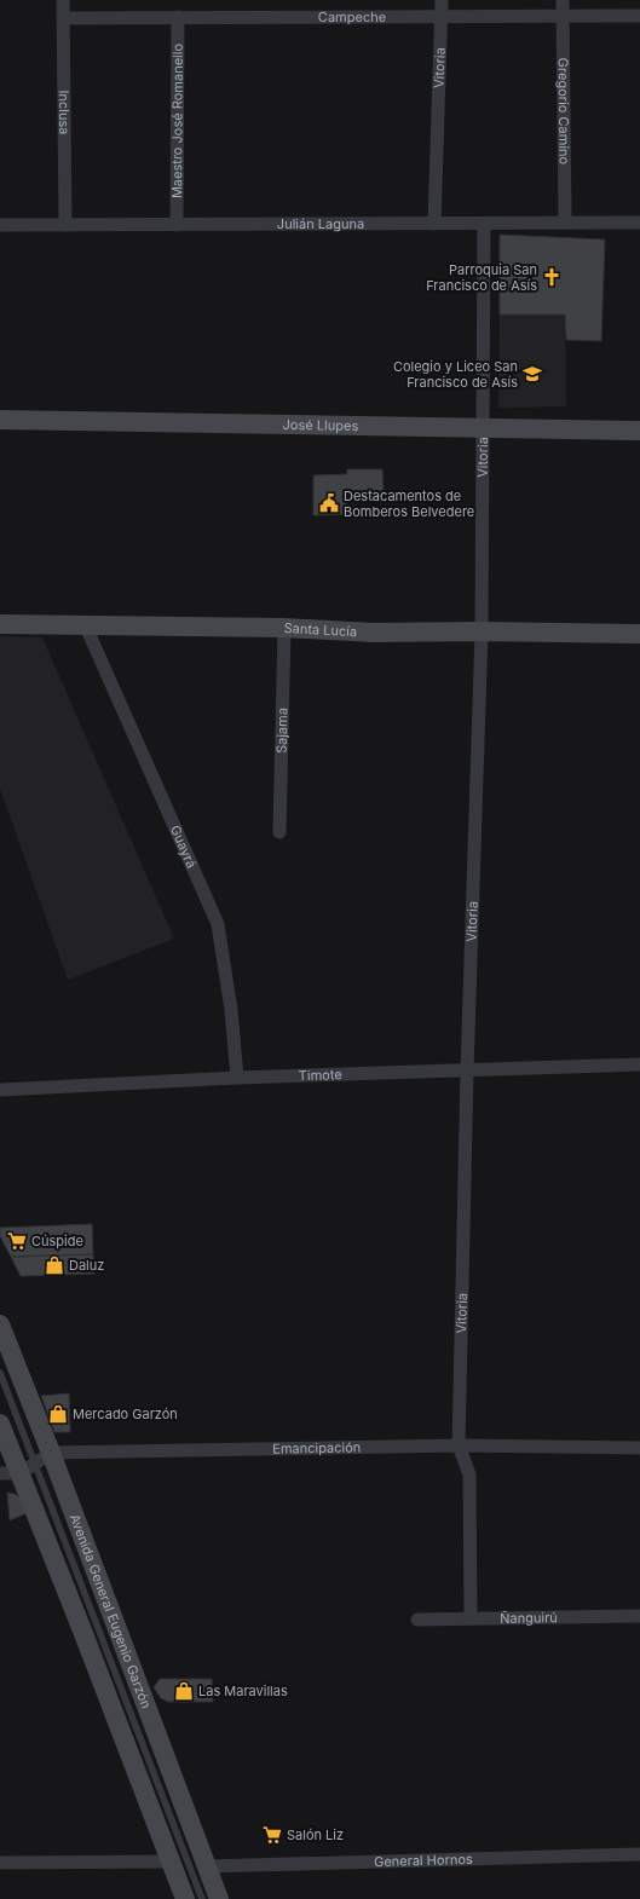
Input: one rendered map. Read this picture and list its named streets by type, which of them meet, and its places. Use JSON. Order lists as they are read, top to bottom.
{
  "streets": {
    "street": [
      "Campeche",
      "Vitoria",
      "Gregorio Camino",
      "Inclusa",
      "Maestro José Romanello",
      "Julián Laguna",
      "José Llupes",
      "Santa Lucía",
      "Sajama",
      "Guayrá",
      "Timote",
      "Emancipación",
      "Avenida General Eugenio Garzón",
      "Ñanguirú",
      "General Hornos"
    ]
  },
  "crossings": [
    ["Campeche", "Vitoria"],
    ["Campeche", "Gregorio Camino"],
    ["Campeche", "Inclusa"],
    ["Campeche", "Maestro José Romanello"],
    ["Vitoria", "Julián Laguna"],
    ["Vitoria", "José Llupes"],
    ["Vitoria", "Santa Lucía"],
    ["Vitoria", "Timote"],
    ["Vitoria", "Emancipación"],
    ["Vitoria", "Ñanguirú"],
    ["Gregorio Camino", "Julián Laguna"],
    ["Inclusa", "Julián Laguna"],
    ["Maestro José Romanello", "Julián Laguna"],
    ["Santa Lucía", "Sajama"],
    ["Santa Lucía", "Guayrá"],
    ["Guayrá", "Timote"],
    ["Emancipación", "Avenida General Eugenio Garzón"],
    ["Avenida General Eugenio Garzón", "General Hornos"]
  ],
  "places": {
    "church": ["Parroquia San Francisco de Asís"],
    "school or university": ["Colegio y Liceo San Francisco de Asís"],
    "public building": ["Destacamentos de Bomberos Belvedere"],
    "supermarket": ["Cúspide", "Salón Liz"],
    "shop": ["Daluz", "Mercado Garzón", "Las Maravillas"]
  }
}
